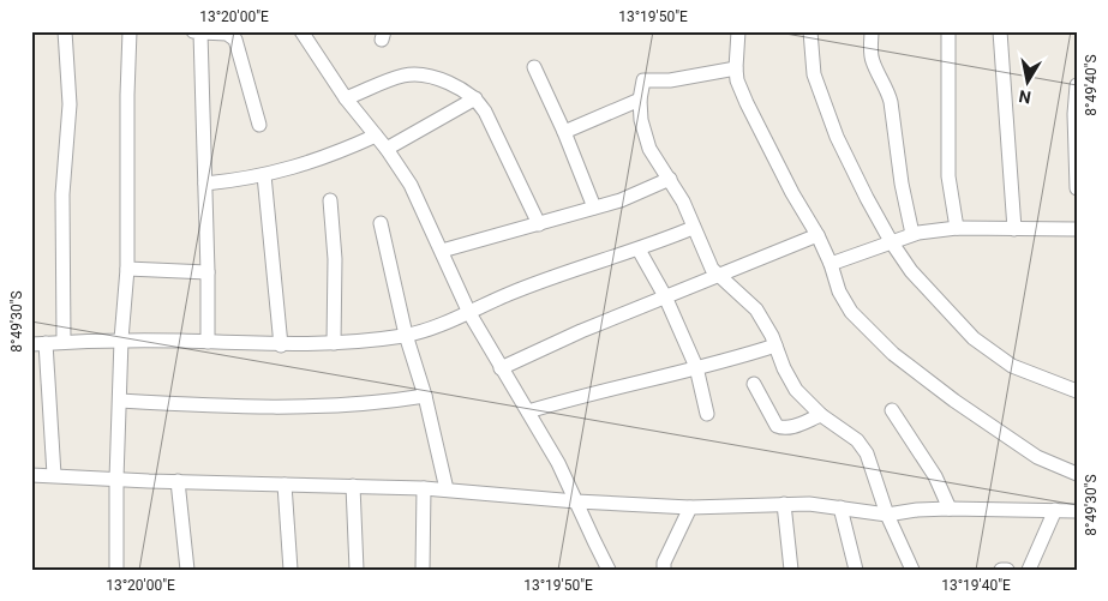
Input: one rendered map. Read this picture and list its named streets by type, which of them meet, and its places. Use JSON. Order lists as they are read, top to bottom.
{
  "north": "bottom",
  "coordinates": [
    "13°20'00\"E",
    "13°19'50\"E",
    "8°49'40\"S",
    "8°49'30\"S",
    "13°19'40\"E"
  ]
}
